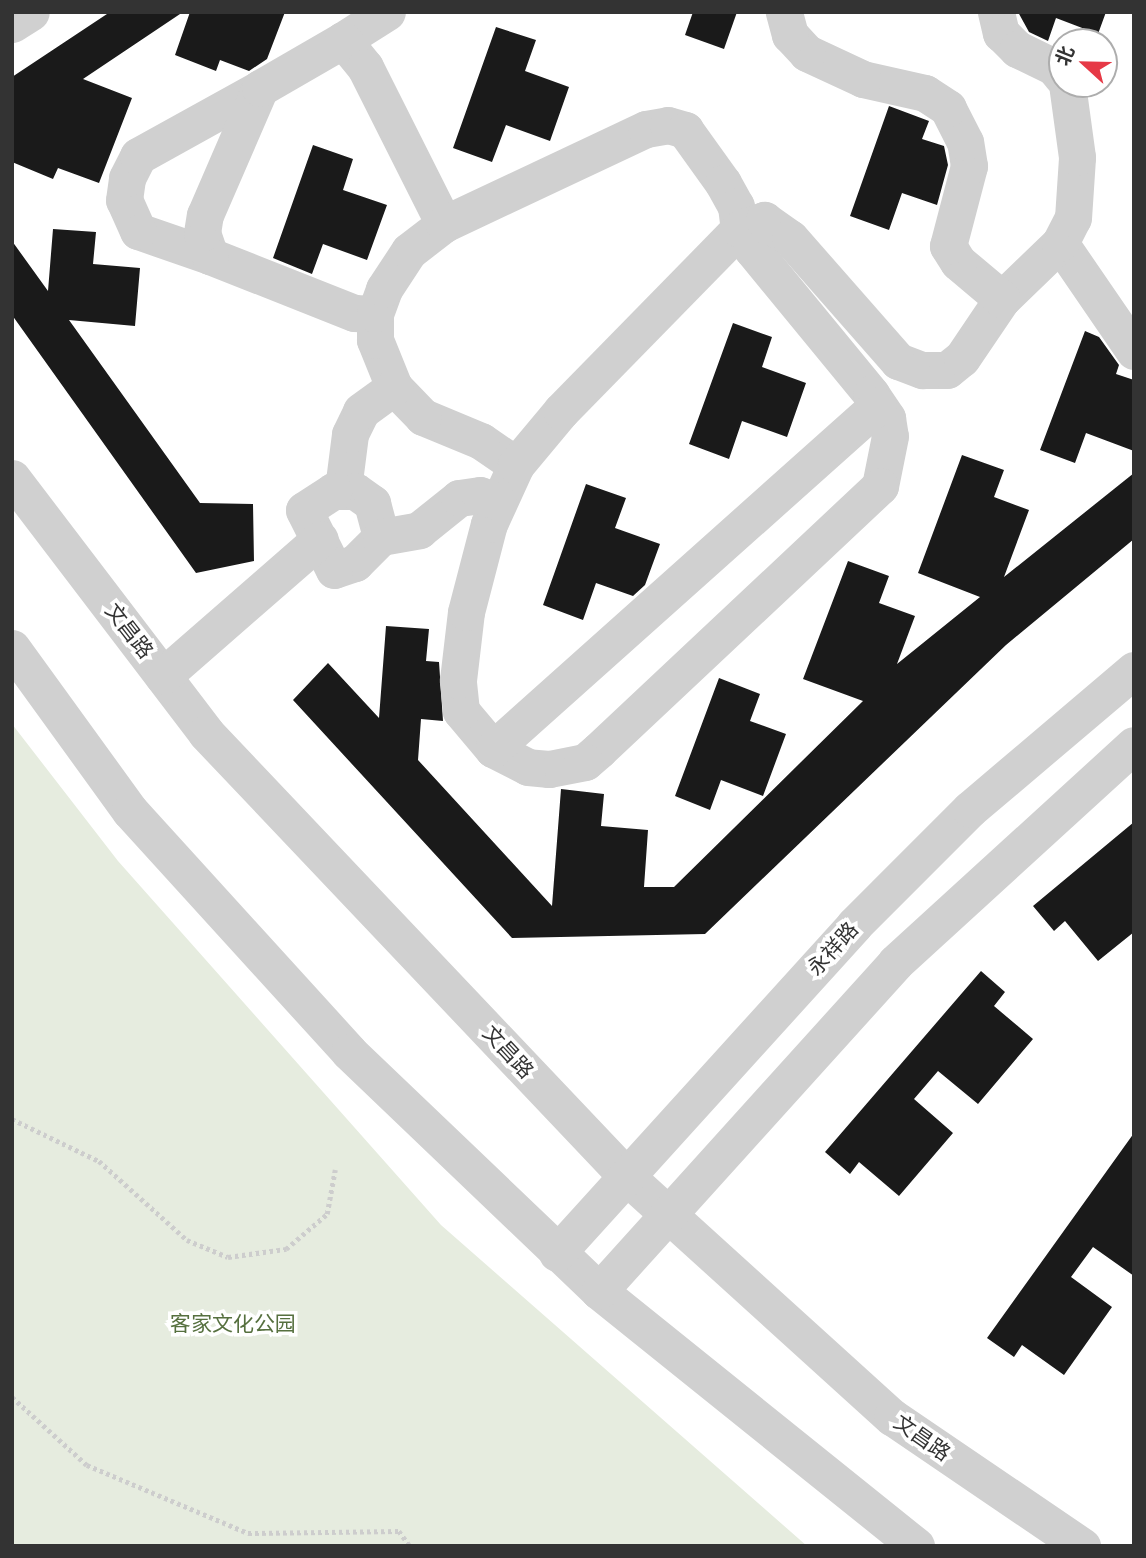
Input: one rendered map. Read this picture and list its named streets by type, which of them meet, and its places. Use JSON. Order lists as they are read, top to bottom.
{
  "streets": {
    "street": ["文昌路", "永祥路"]
  },
  "crossings": [
    ["文昌路", "永祥路"]
  ],
  "parks": ["客家文化公园"],
  "north": "left"
}
